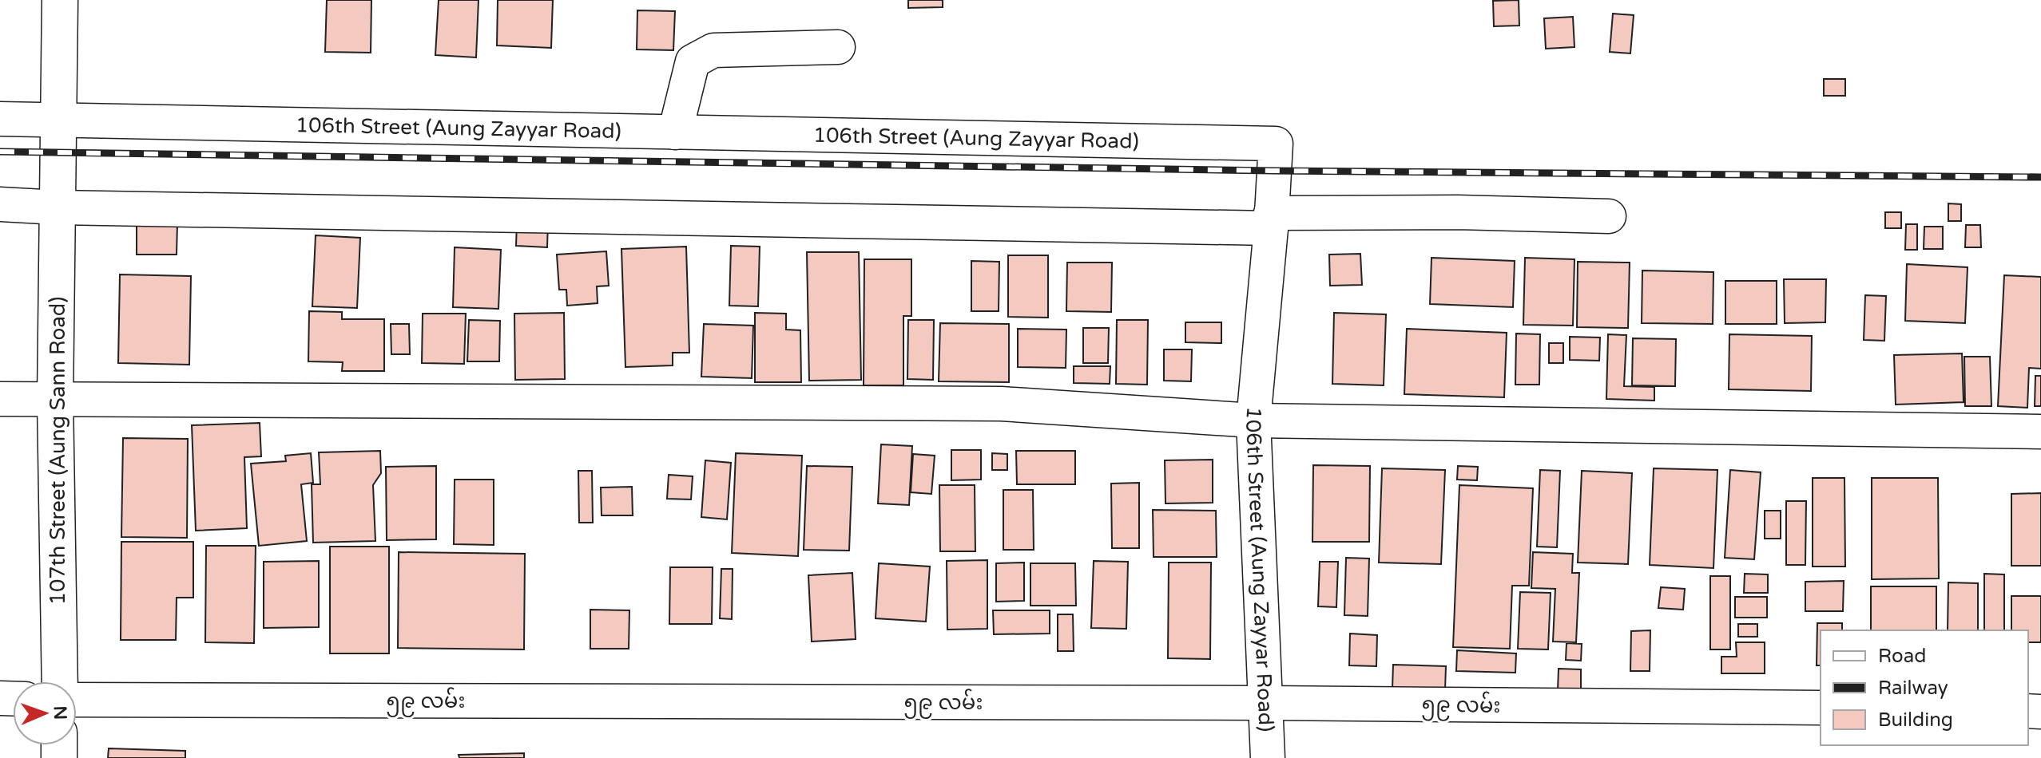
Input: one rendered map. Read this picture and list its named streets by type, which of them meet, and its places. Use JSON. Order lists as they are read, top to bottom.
{
  "streets": {
    "street": ["106th Street (Aung Zayyar Road)", "107th Street (Aung Sann Road)", "၅၉ လမ်း"]
  },
  "crossings": [
    ["106th Street (Aung Zayyar Road)", "107th Street (Aung Sann Road)"],
    ["106th Street (Aung Zayyar Road)", "၅၉ လမ်း"]
  ],
  "legend": ["Road", "Railway", "Building"],
  "north": "right"
}
